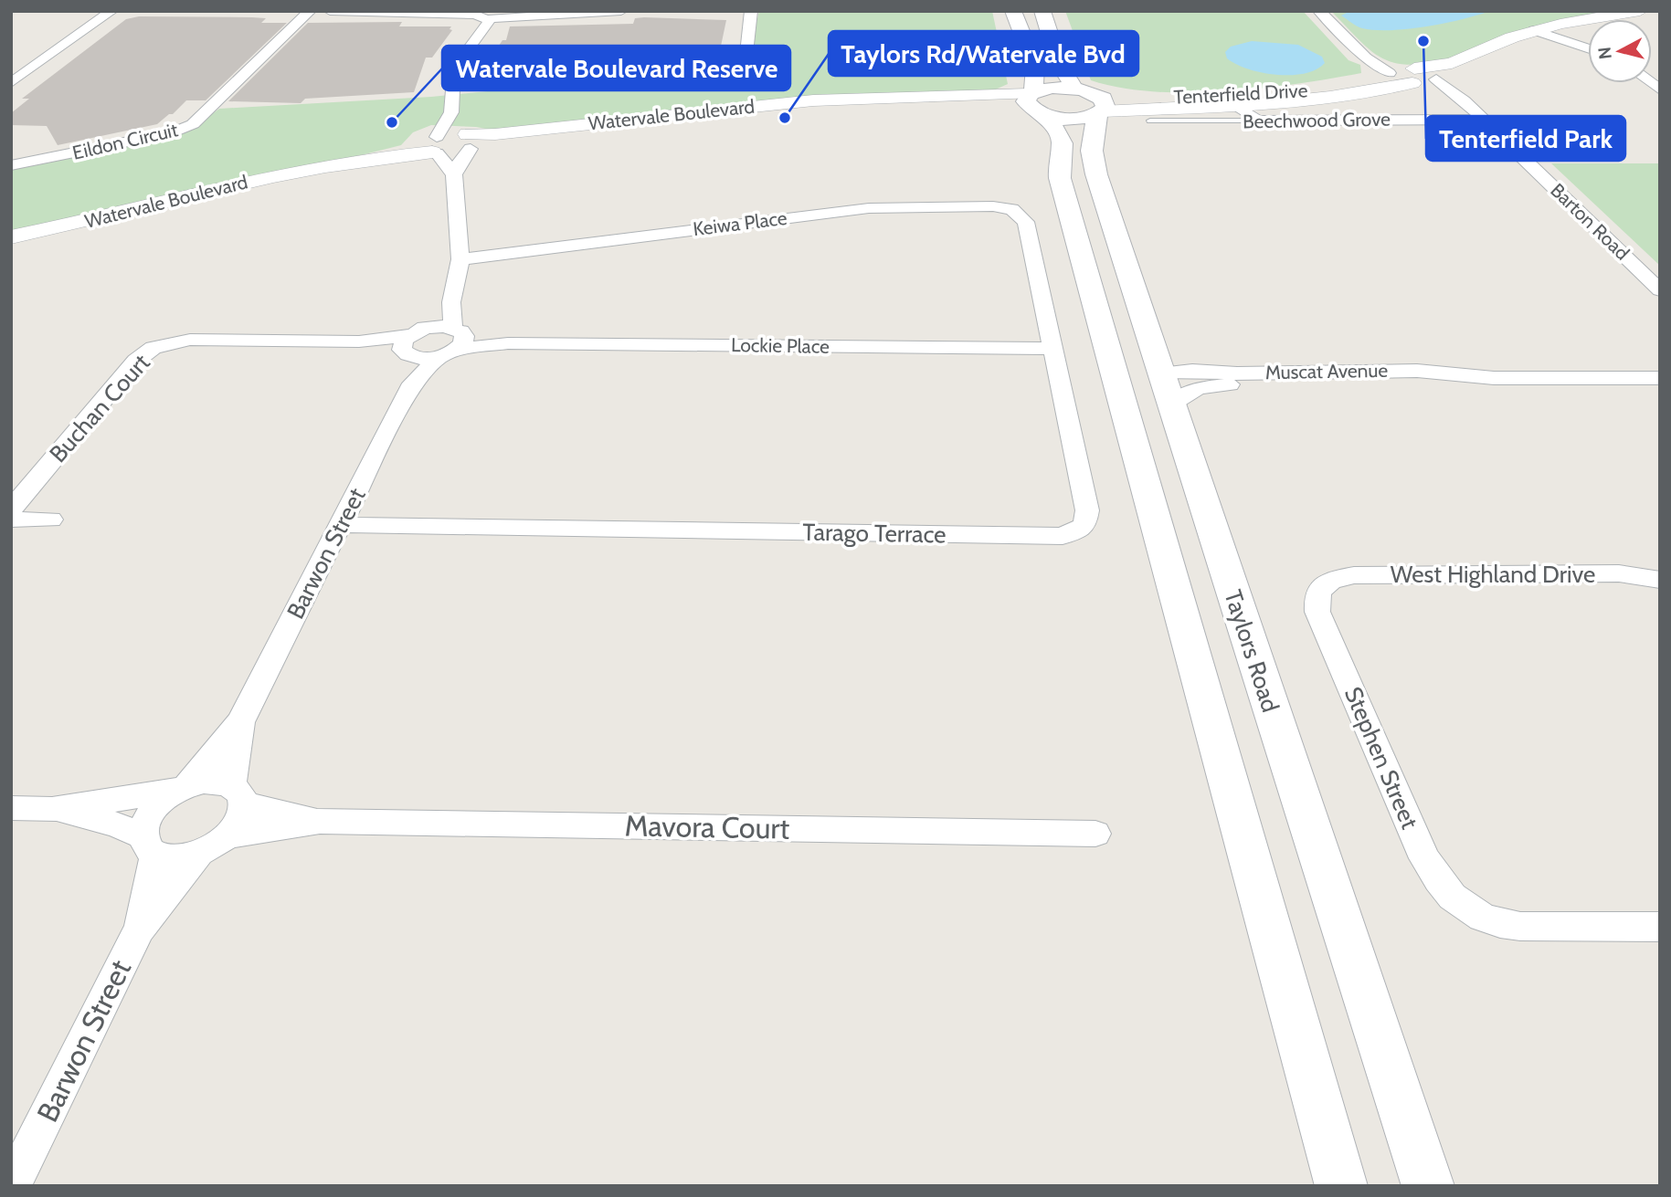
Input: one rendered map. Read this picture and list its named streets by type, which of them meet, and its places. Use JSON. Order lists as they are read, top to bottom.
{
  "streets": {
    "main road": ["Taylors Road"],
    "street": [
      "Tenterfield Drive",
      "Watervale Boulevard",
      "Beechwood Grove",
      "Eildon Circuit",
      "Barton Road",
      "Keiwa Place",
      "Lockie Place",
      "Muscat Avenue",
      "Buchan Court",
      "Tarago Terrace",
      "Barwon Street",
      "West Highland Drive",
      "Stephen Street",
      "Mavora Court"
    ]
  },
  "crossings": [
    ["Tenterfield Drive", "Beechwood Grove"],
    ["Tenterfield Drive", "Barton Road"],
    ["Tenterfield Drive", "Taylors Road"],
    ["Beechwood Grove", "Barton Road"],
    ["Keiwa Place", "Tarago Terrace"],
    ["Lockie Place", "Tarago Terrace"],
    ["Lockie Place", "Barwon Street"],
    ["Muscat Avenue", "Taylors Road"],
    ["Buchan Court", "Barwon Street"],
    ["Tarago Terrace", "Barwon Street"],
    ["Barwon Street", "Mavora Court"],
    ["West Highland Drive", "Stephen Street"]
  ],
  "places": ["Tenterfield Park", "Taylors Rd/Watervale Bvd", "Watervale Boulevard Reserve"],
  "north": "left"
}
